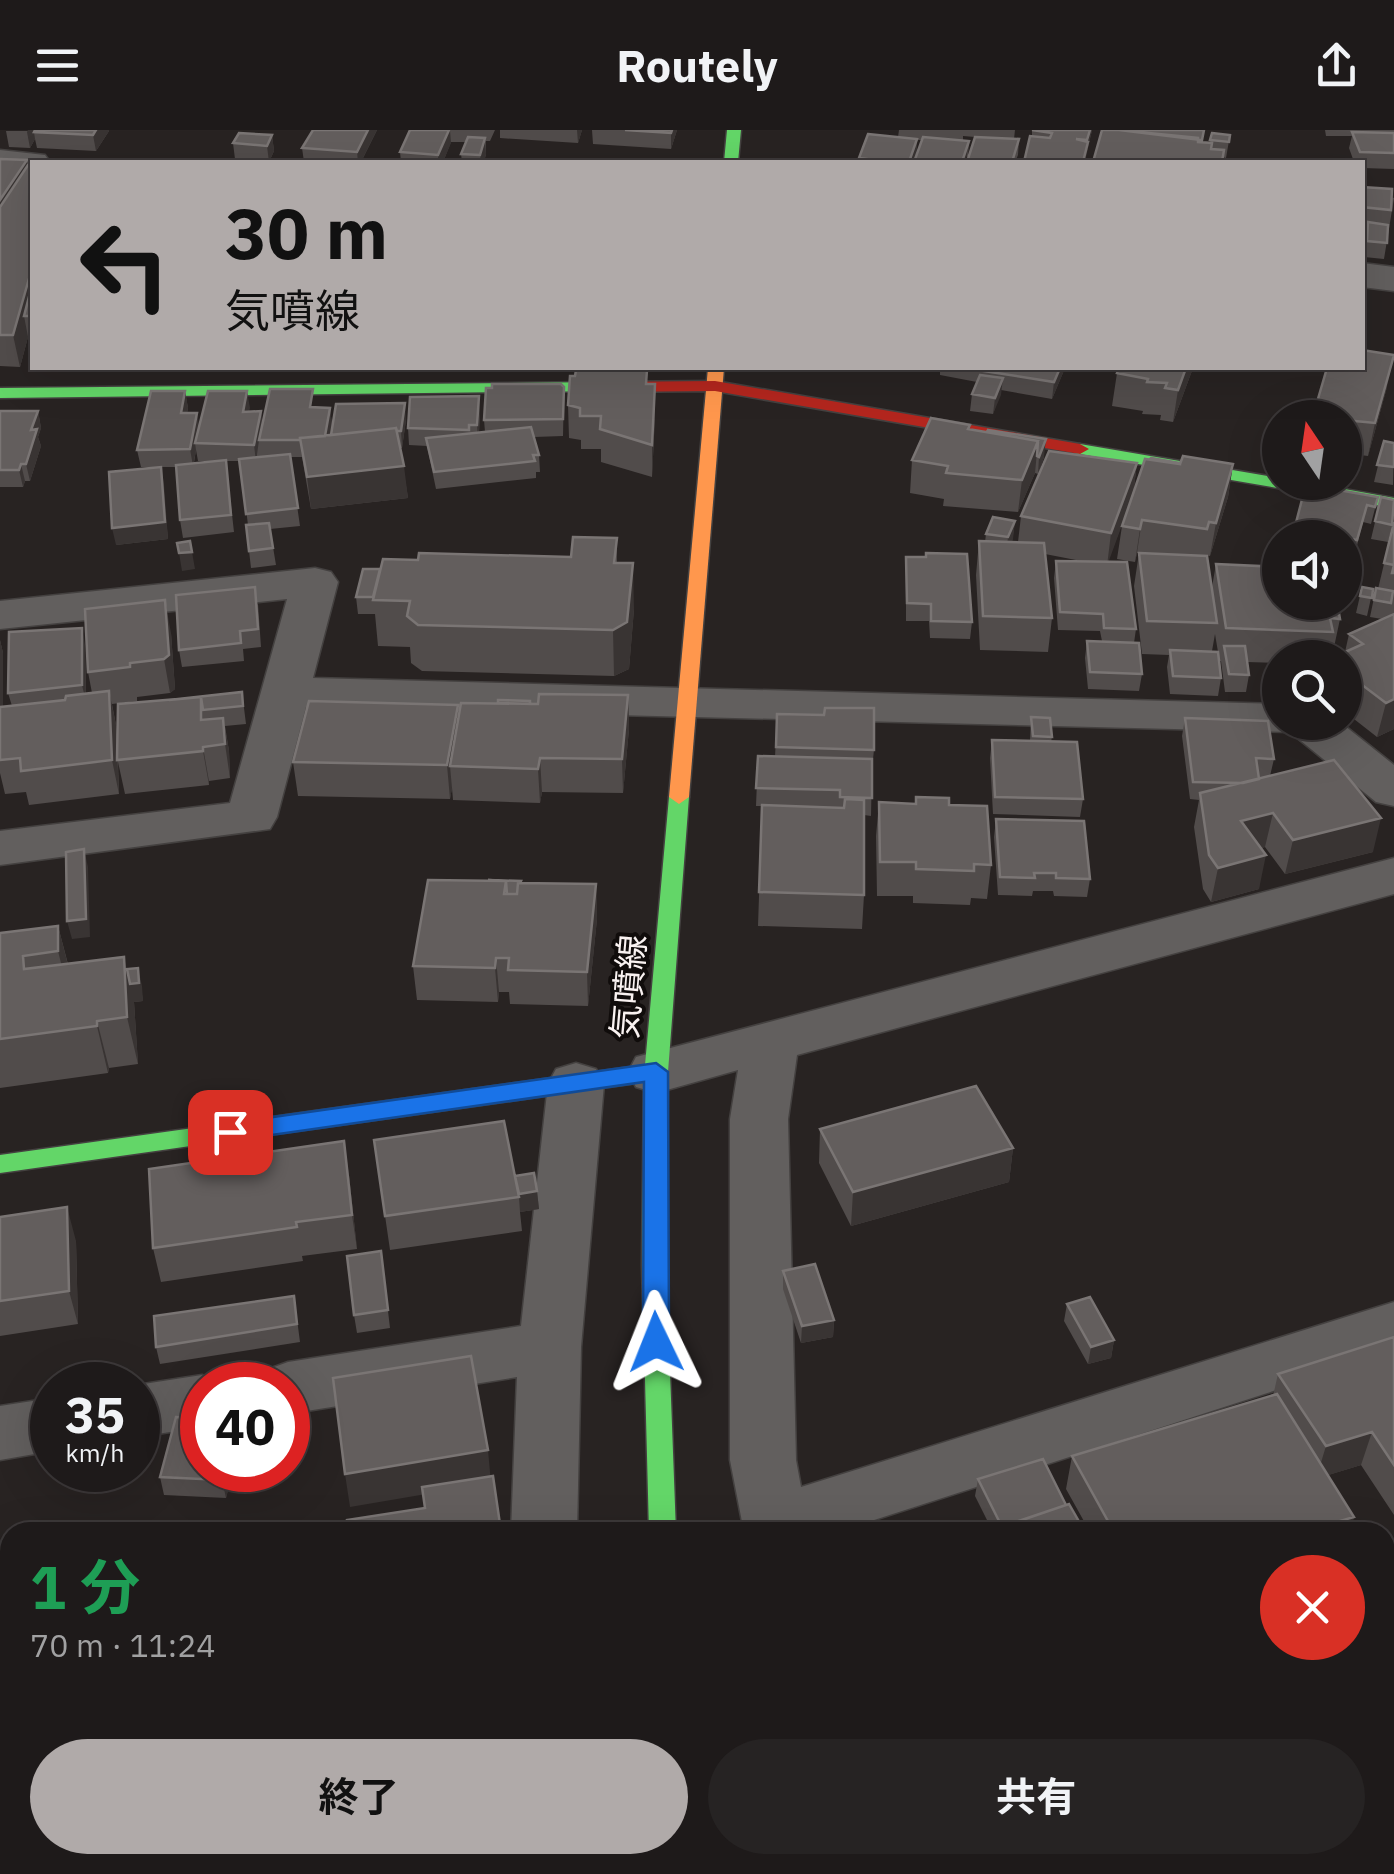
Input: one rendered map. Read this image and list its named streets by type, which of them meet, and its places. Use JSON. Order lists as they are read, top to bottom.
{
  "streets": {
    "street": ["気噴線"]
  },
  "north": "top",
  "page": {
    "header": "Routely",
    "turn": ["30 m", "気噴線"],
    "speed": "35 km/h",
    "limit": "40",
    "heading": ["1 分", "70 m · 11:24"],
    "buttons": ["終了", "共有"]
  }
}
